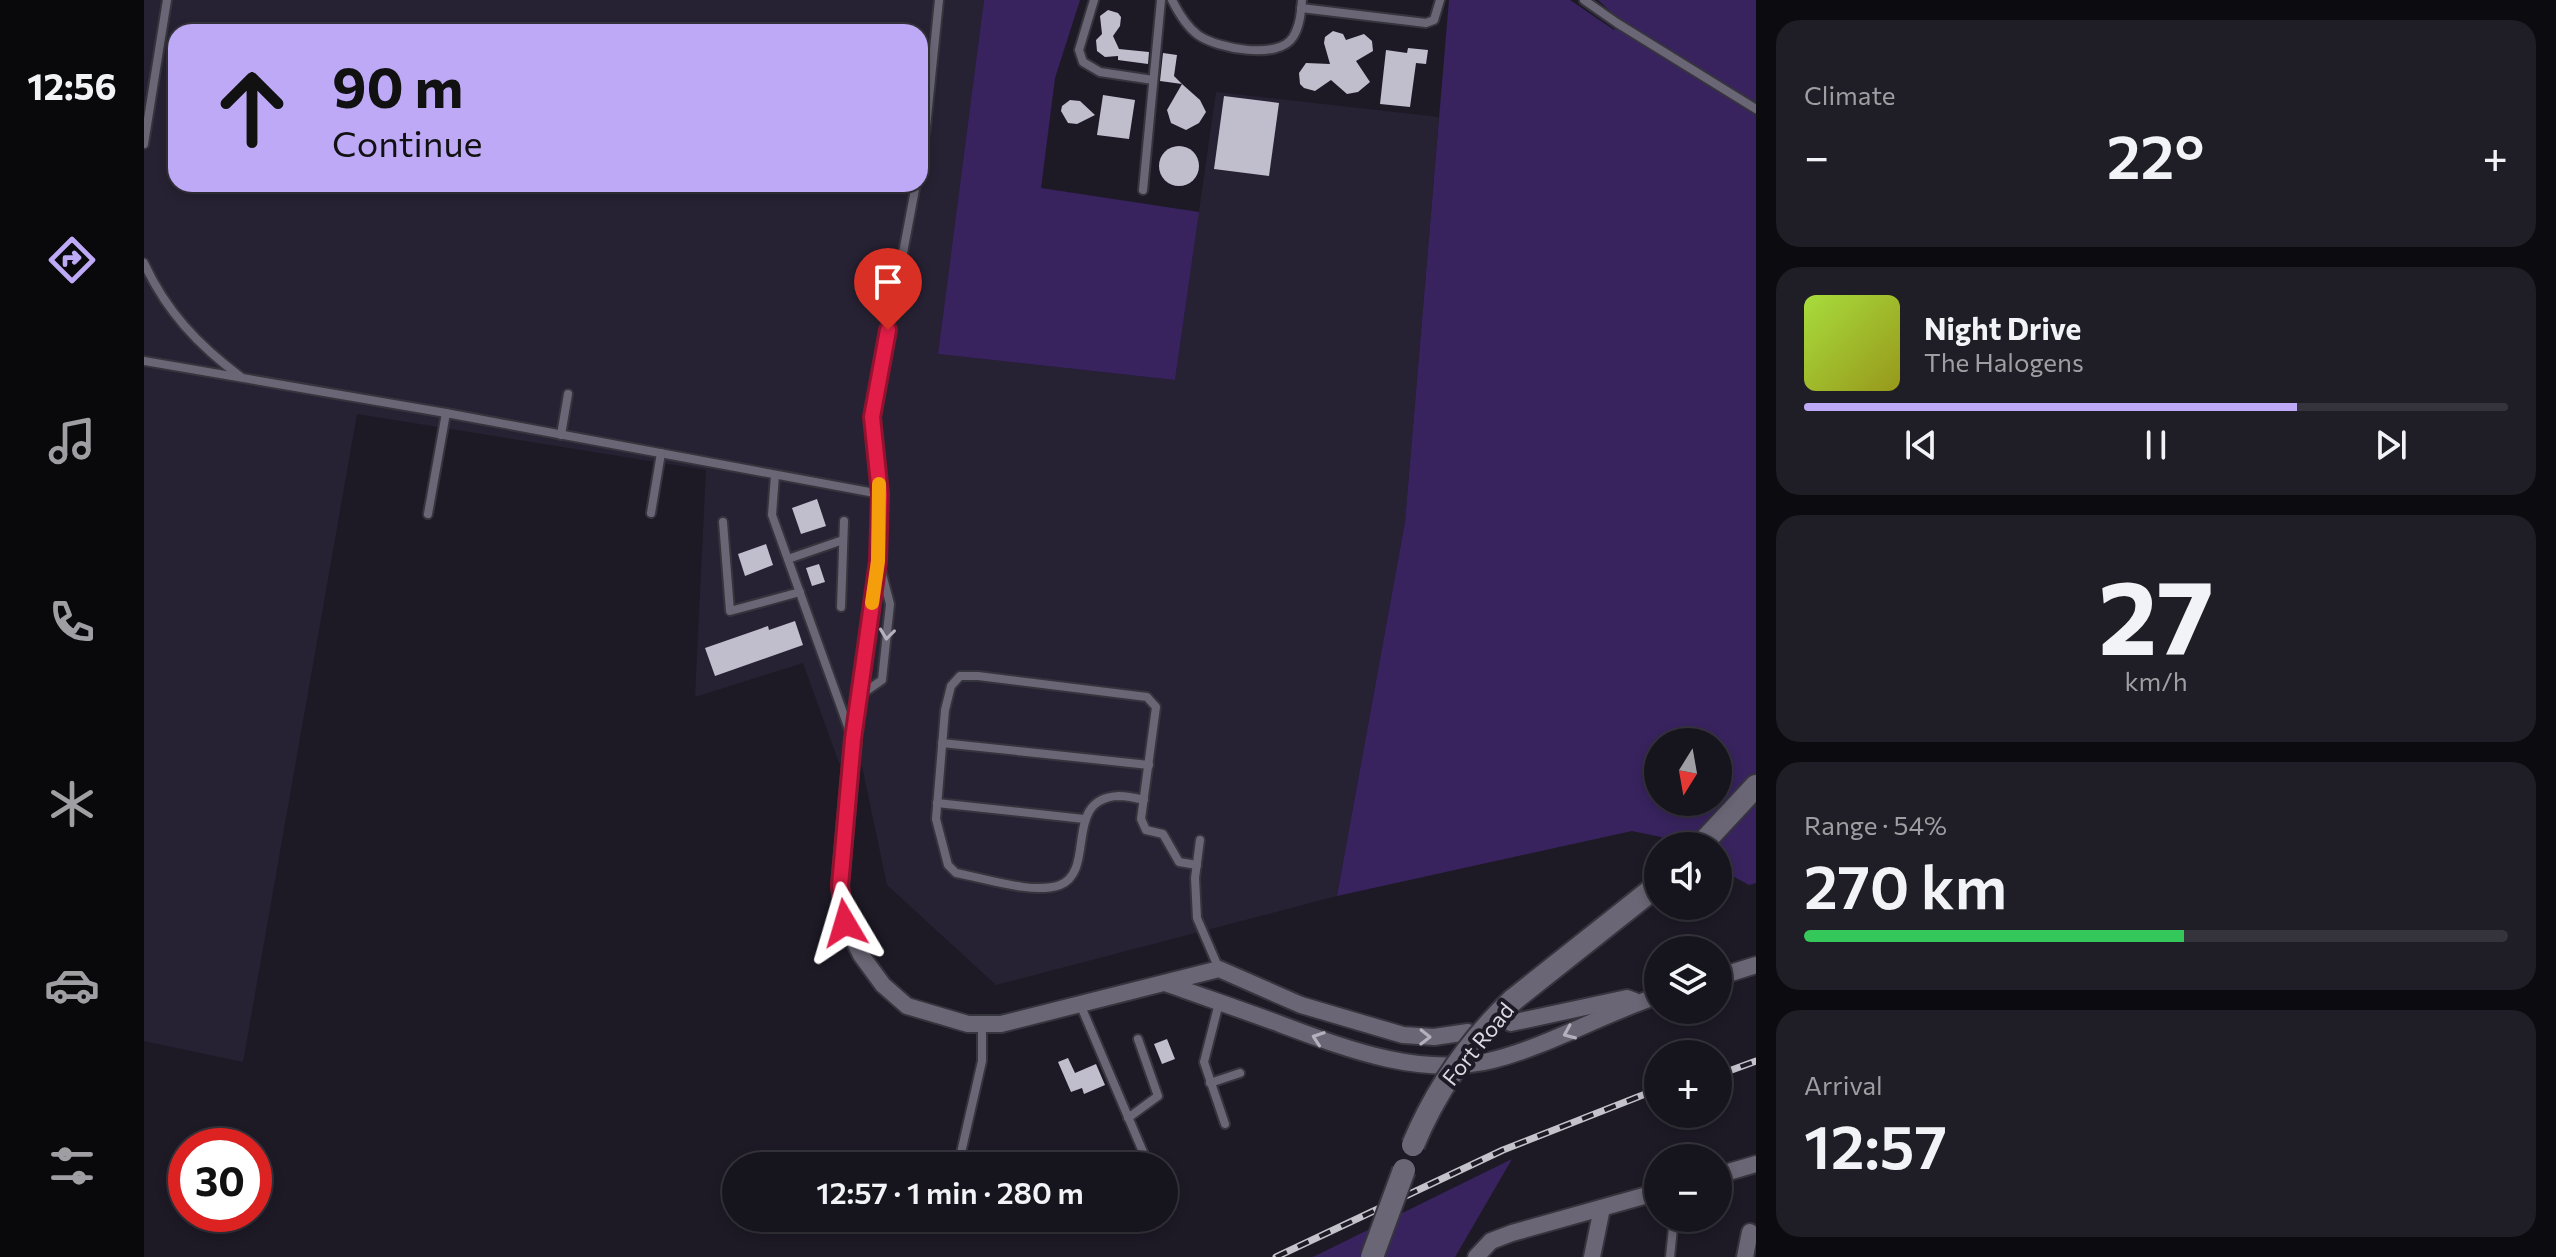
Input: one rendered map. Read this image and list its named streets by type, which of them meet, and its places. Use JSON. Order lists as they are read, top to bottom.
{
  "streets": {
    "street": ["Fort Road"]
  },
  "north": "bottom",
  "page": {
    "tabs": "12:56",
    "tile": [
      "Climate",
      ["27", "km/h"],
      ["Range · 54%", "270 km"],
      ["Arrival", "12:57"]
    ],
    "turn": ["90 m", "Continue"],
    "heat": ["−", "22°", "+"],
    "song": ["Night Drive", "The Halogens"],
    "map_buttons": ["+", "−"],
    "limit": "30",
    "trip": "12:57 · 1 min · 280 m"
  }
}
